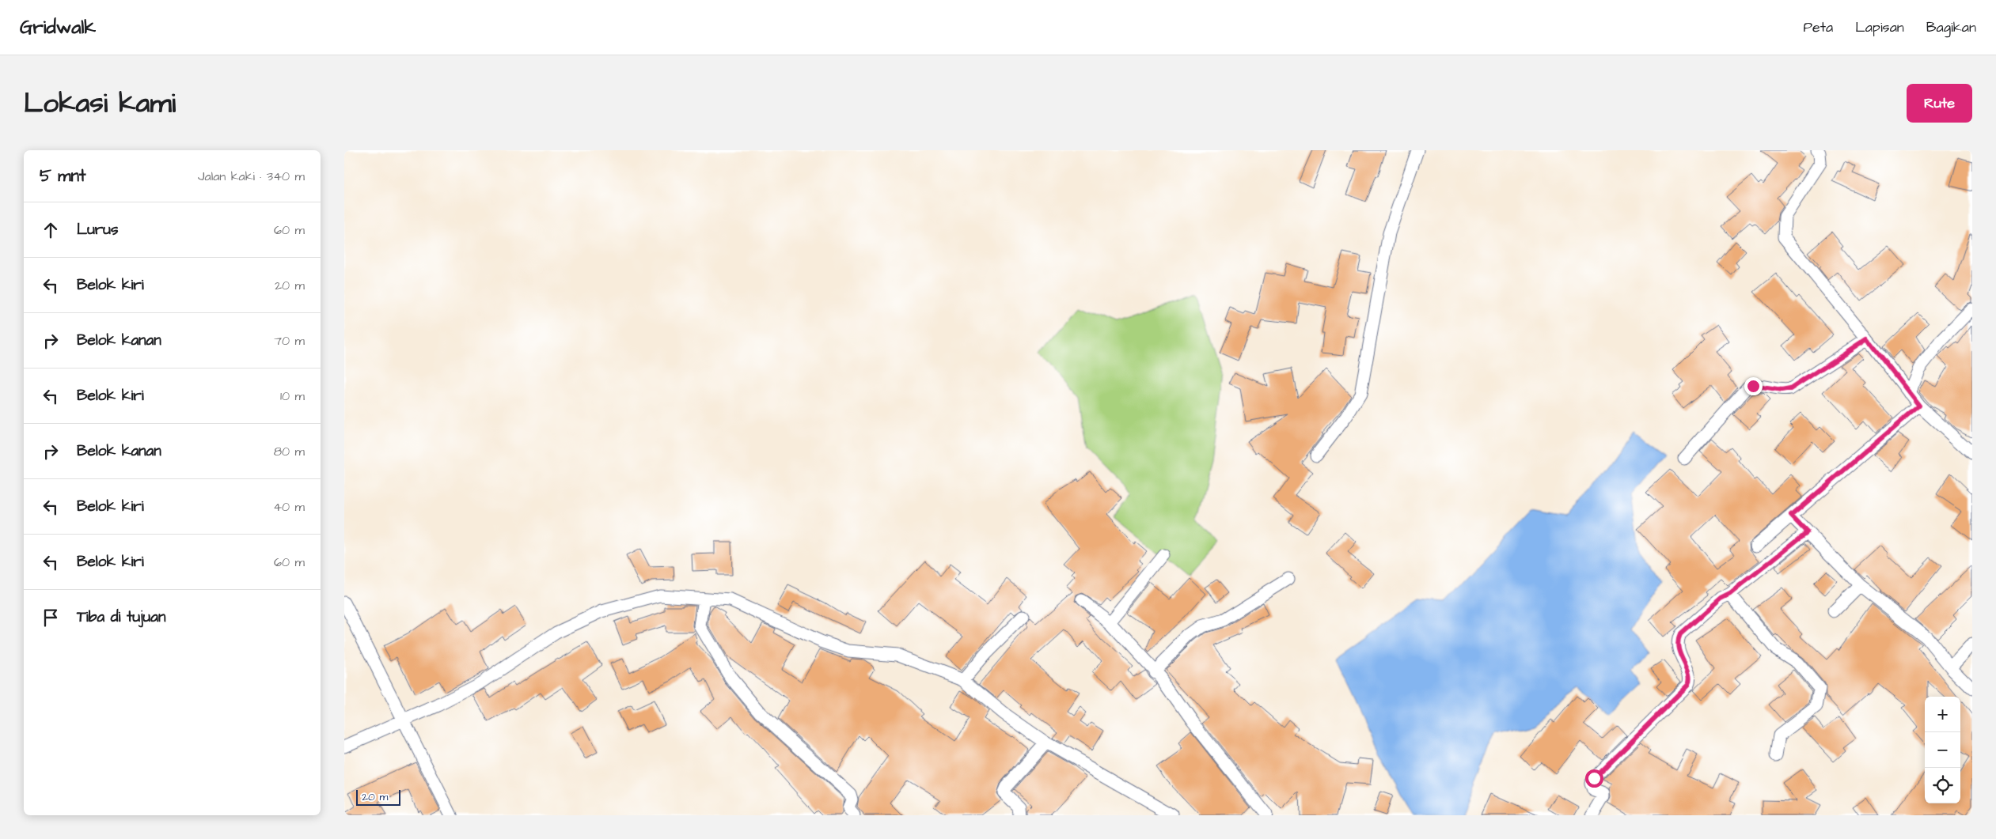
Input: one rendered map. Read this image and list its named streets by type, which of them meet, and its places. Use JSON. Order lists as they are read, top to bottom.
{
  "scale_bar": "20 m",
  "page": {
    "header": "Gridwalk",
    "nav": ["Peta", "Lapisan", "Bagikan"],
    "title": "Lokasi kami",
    "buttons": "Rute",
    "heading": ["5 mnt", "Jalan kaki · 340 m"],
    "list": [
      ["Lurus", "60 m"],
      ["Belok kiri", "20 m"],
      ["Belok kanan", "70 m"],
      ["Belok kiri", "10 m"],
      ["Belok kanan", "80 m"],
      ["Belok kiri", "40 m"],
      ["Belok kiri", "60 m"],
      "Tiba di tujuan"
    ],
    "map_buttons": ["+", "−"],
    "scale": "20 m"
  }
}
